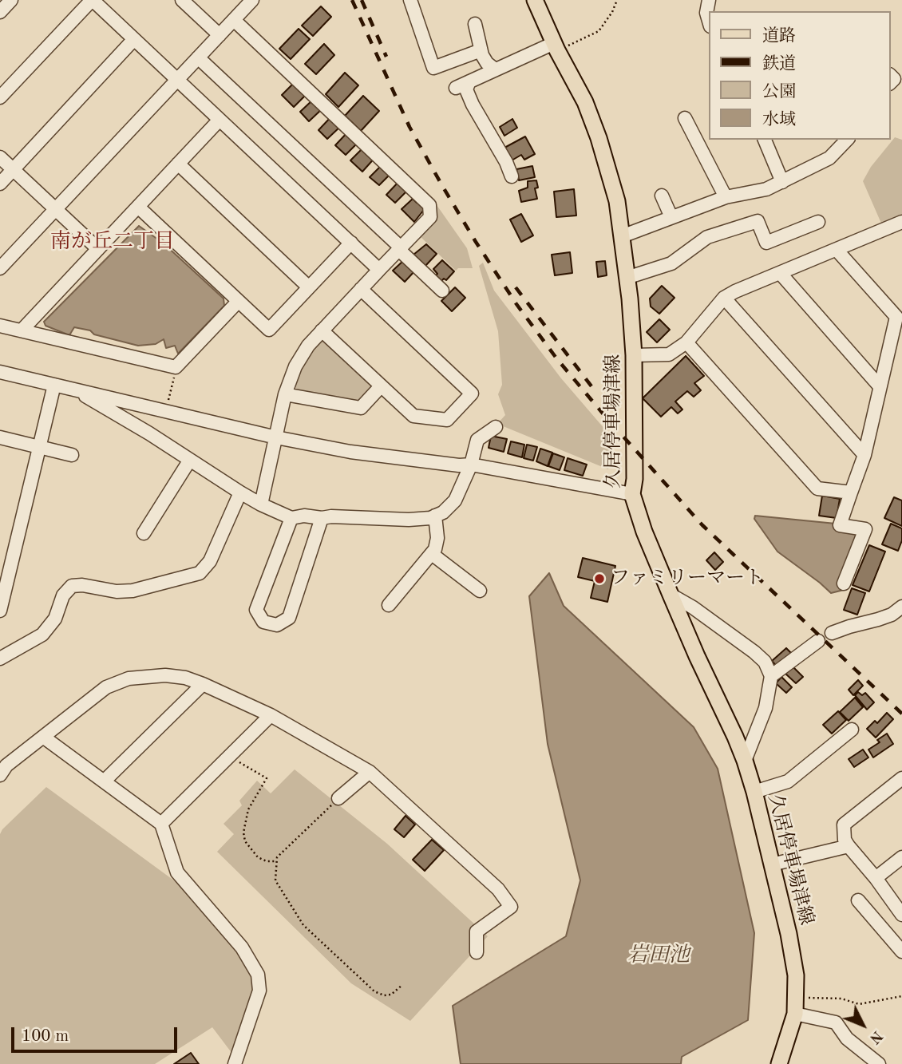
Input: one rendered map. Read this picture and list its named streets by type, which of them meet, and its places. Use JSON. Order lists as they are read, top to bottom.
{
  "streets": {
    "main road": ["久居停車場津線"]
  },
  "districts": ["南が丘二丁目"],
  "water": ["岩田池"],
  "places": ["ファミリーマート"],
  "legend": [
    "道路",
    "鉄道",
    "公園",
    "水域"
  ],
  "scale_bar": "100 m",
  "north": "bottom right"
}
